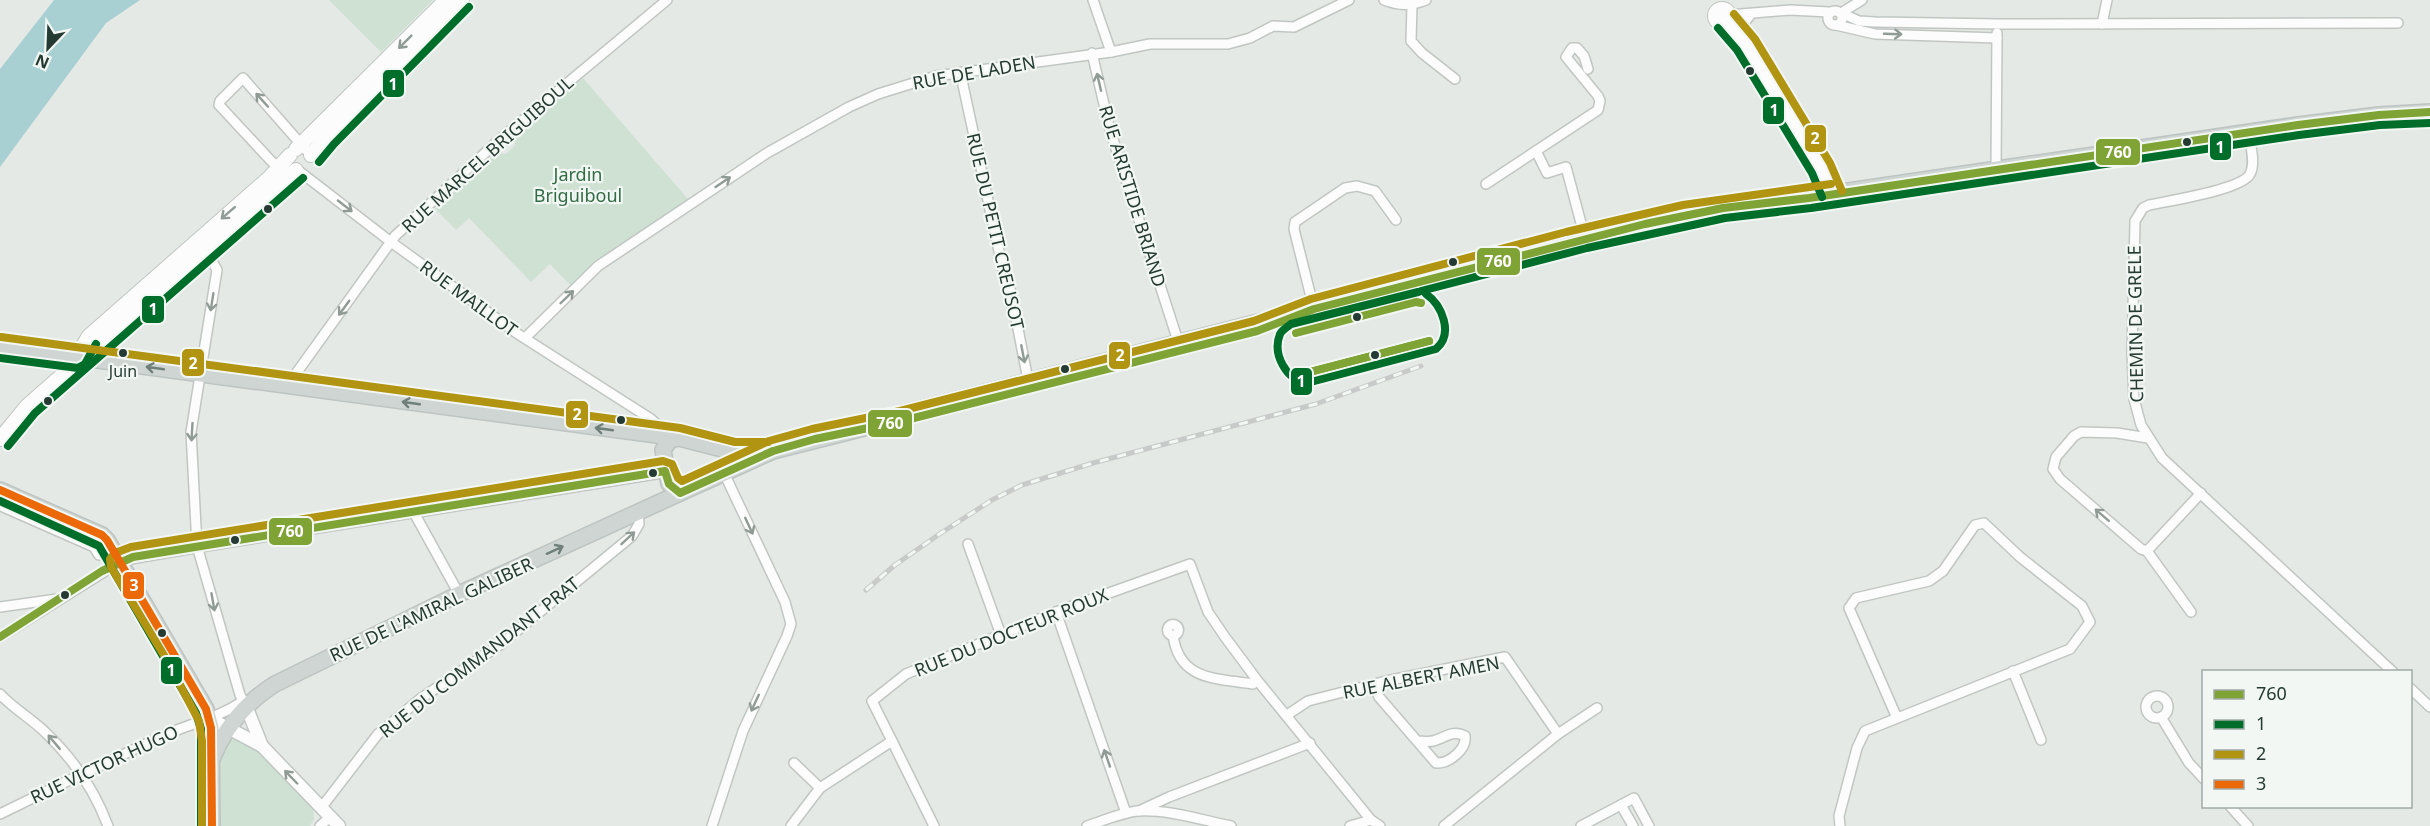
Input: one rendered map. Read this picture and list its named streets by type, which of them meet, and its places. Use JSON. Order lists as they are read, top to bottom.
{
  "streets": {
    "main road": ["RUE DE L'AMIRAL GALIBER"],
    "street": [
      "RUE DE LADEN",
      "RUE MARCEL BRIGUIBOUL",
      "RUE ARISTIDE BRIAND",
      "RUE DU PETIT CREUSOT",
      "RUE MAILLOT",
      "CHEMIN DE GRELE",
      "RUE DU DOCTEUR ROUX",
      "RUE DU COMMANDANT PRAT",
      "RUE ALBERT AMEN",
      "RUE VICTOR HUGO"
    ]
  },
  "crossings": [
    ["RUE DE LADEN", "RUE ARISTIDE BRIAND"],
    ["RUE DE LADEN", "RUE DU PETIT CREUSOT"],
    ["RUE DE LADEN", "RUE MAILLOT"],
    ["RUE MARCEL BRIGUIBOUL", "RUE MAILLOT"],
    ["RUE MAILLOT", "RUE DE L'AMIRAL GALIBER"],
    ["RUE DE L'AMIRAL GALIBER", "RUE DU COMMANDANT PRAT"],
    ["RUE DE L'AMIRAL GALIBER", "RUE VICTOR HUGO"]
  ],
  "one_way": [
    "RUE DE LADEN",
    "RUE ARISTIDE BRIAND",
    "RUE DU PETIT CREUSOT",
    "RUE DU COMMANDANT PRAT"
  ],
  "parks": ["Jardin Briguiboul"],
  "places": ["Juin"],
  "lines": [
    "transit line 1",
    "transit line 2",
    "transit line 760",
    "transit line 3"
  ],
  "legend": [
    "760",
    "1",
    "2",
    "3"
  ],
  "north": "bottom left"
}
